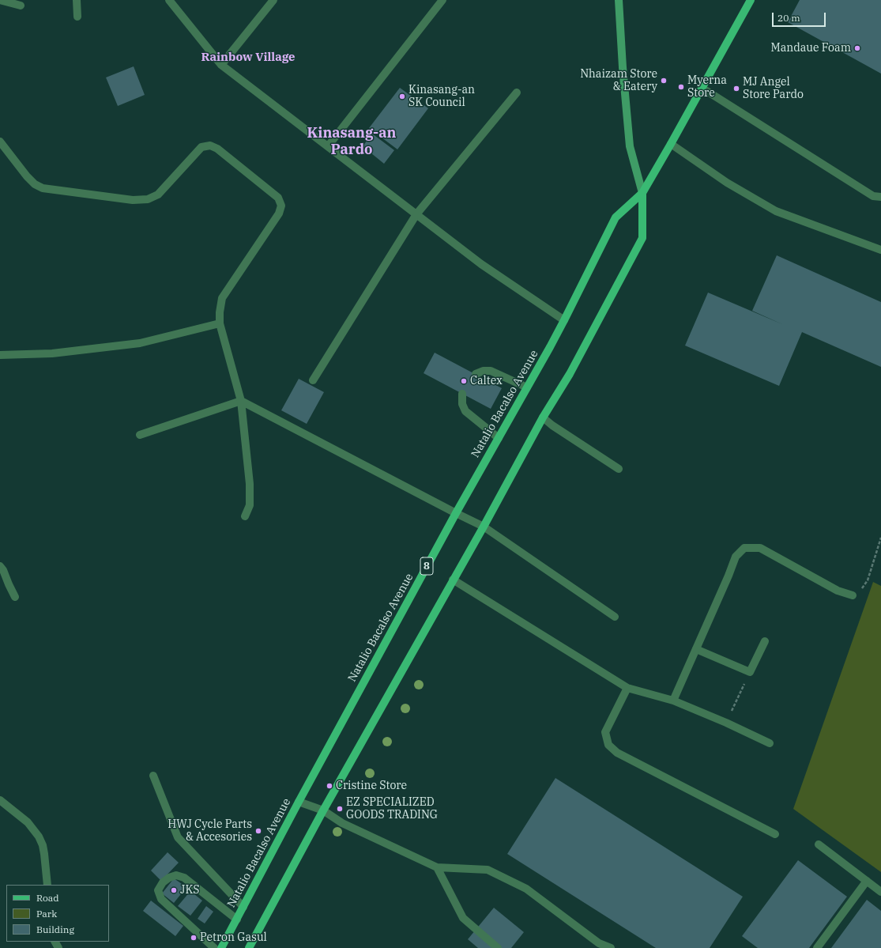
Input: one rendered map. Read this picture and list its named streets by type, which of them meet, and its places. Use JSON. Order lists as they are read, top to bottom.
{
  "streets": {
    "main road": ["Natalio Bacalso Avenue", "8"]
  },
  "districts": ["Rainbow Village", "Kinasang-an Pardo"],
  "places": [
    "Mandaue Foam",
    "Nhaizam Store & Eatery",
    "Myerna Store",
    "MJ Angel Store Pardo",
    "Kinasang-an SK Council",
    "Caltex",
    "Cristine Store",
    "EZ SPECIALIZED GOODS TRADING",
    "HWJ Cycle Parts & Accesories",
    "JKS",
    "Petron Gasul"
  ],
  "legend": ["Road", "Park", "Building"],
  "scale_bar": "20 m"
}
